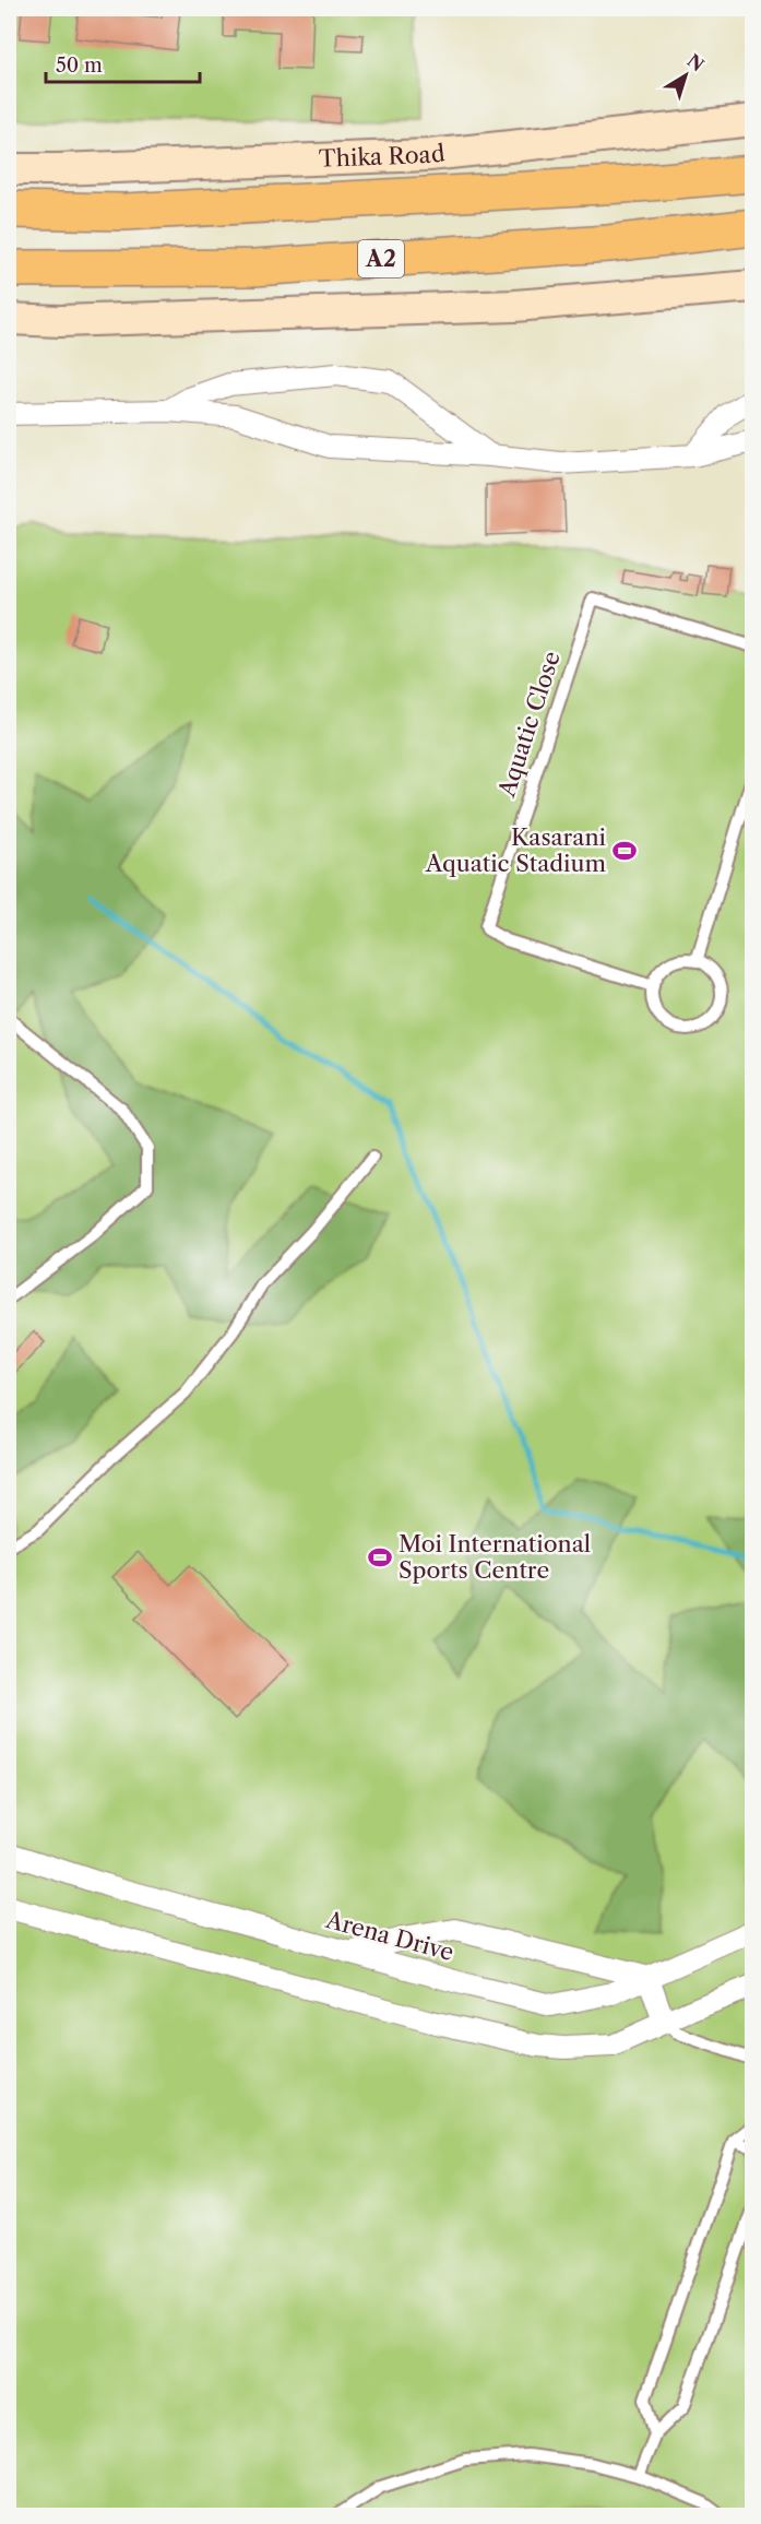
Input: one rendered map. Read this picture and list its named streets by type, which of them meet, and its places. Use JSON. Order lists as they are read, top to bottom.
{
  "streets": {
    "highway": ["Thika Road", "A2"],
    "street": ["Arena Drive"],
    "lane": ["Aquatic Close"]
  },
  "places": {
    "sports": ["Kasarani Aquatic Stadium", "Moi International Sports Centre"]
  },
  "scale_bar": "50 m",
  "north": "top right"
}
